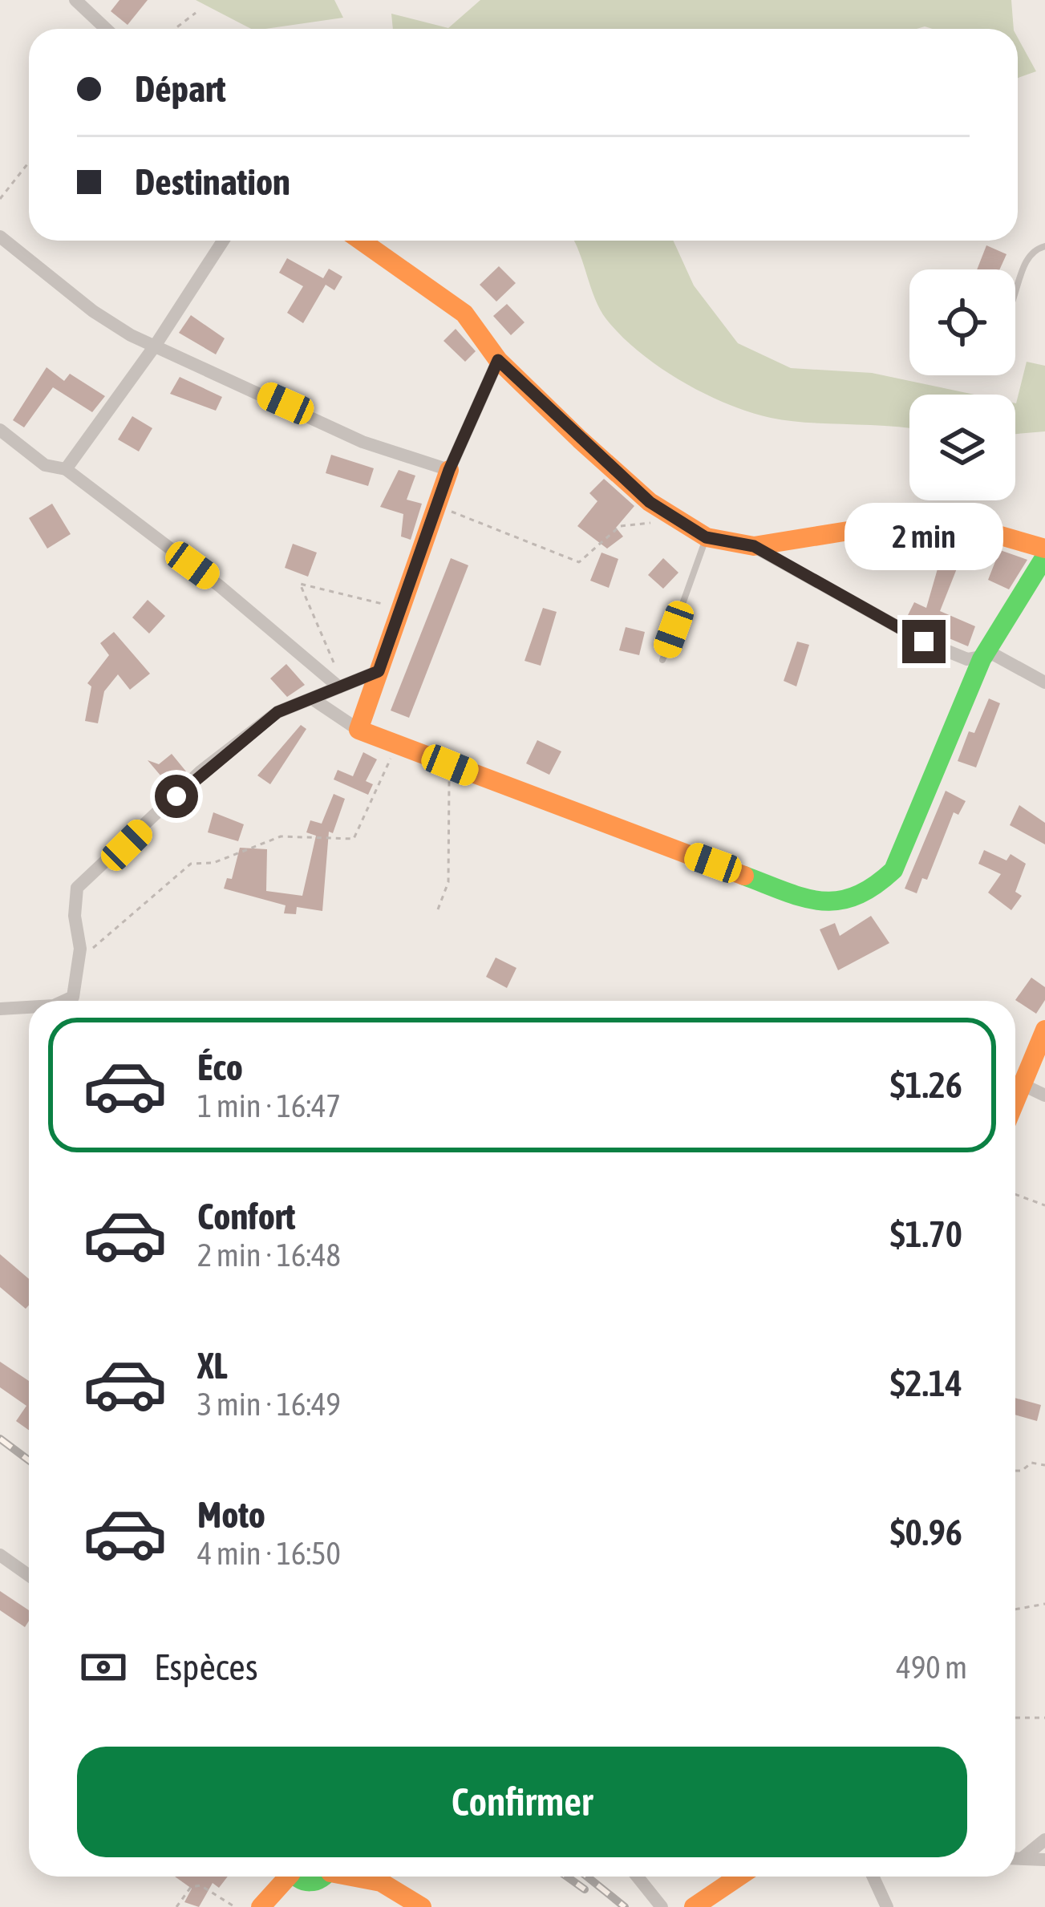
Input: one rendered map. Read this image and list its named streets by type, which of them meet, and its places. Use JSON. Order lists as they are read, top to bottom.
{
  "page": {
    "banner": ["Départ", "Destination"],
    "bubble": "2 min",
    "list": [
      {
        "name": "Éco",
        "note": "1 min · 16:47",
        "value": "$1.26"
      },
      {
        "name": "Confort",
        "note": "2 min · 16:48",
        "value": "$1.70"
      },
      {
        "name": "XL",
        "note": "3 min · 16:49",
        "value": "$2.14"
      },
      {
        "name": "Moto",
        "note": "4 min · 16:50",
        "value": "$0.96"
      }
    ],
    "pay": ["Espèces", "490 m"],
    "buttons": "Confirmer"
  }
}
